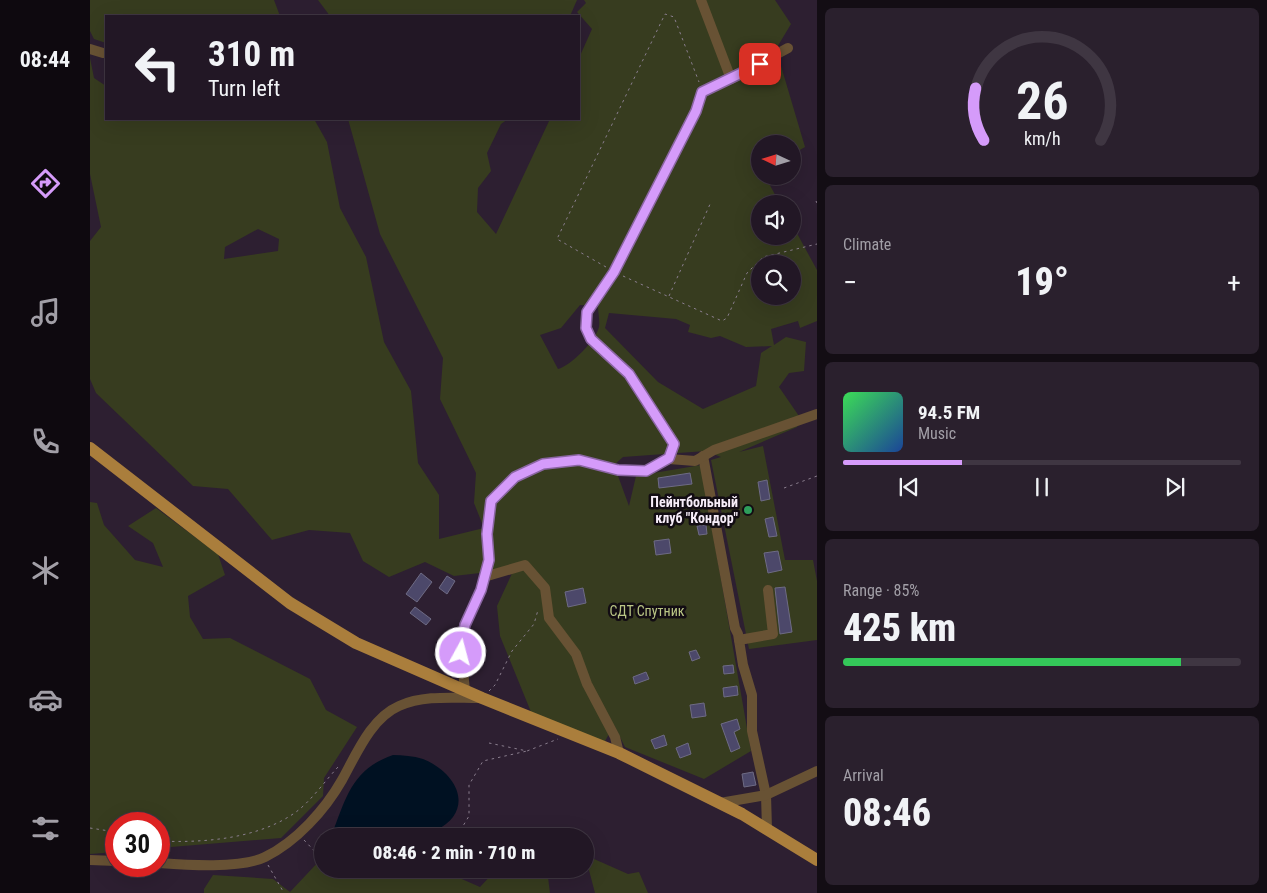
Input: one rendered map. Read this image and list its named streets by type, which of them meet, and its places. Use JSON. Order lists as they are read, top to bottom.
{
  "parks": ["СДТ Спутник"],
  "places": ["Пейнтбольный клуб \"Кондор\""],
  "north": "left",
  "page": {
    "tabs": "08:44",
    "turn": ["310 m", "Turn left"],
    "tile": [
      "Climate",
      ["Range · 85%", "425 km"],
      ["Arrival", "08:46"]
    ],
    "heat": ["−", "19°", "+"],
    "song": ["94.5 FM", "Music"],
    "limit": "30",
    "trip": "08:46 · 2 min · 710 m",
    "gauge": ["26", "km/h"]
  }
}
